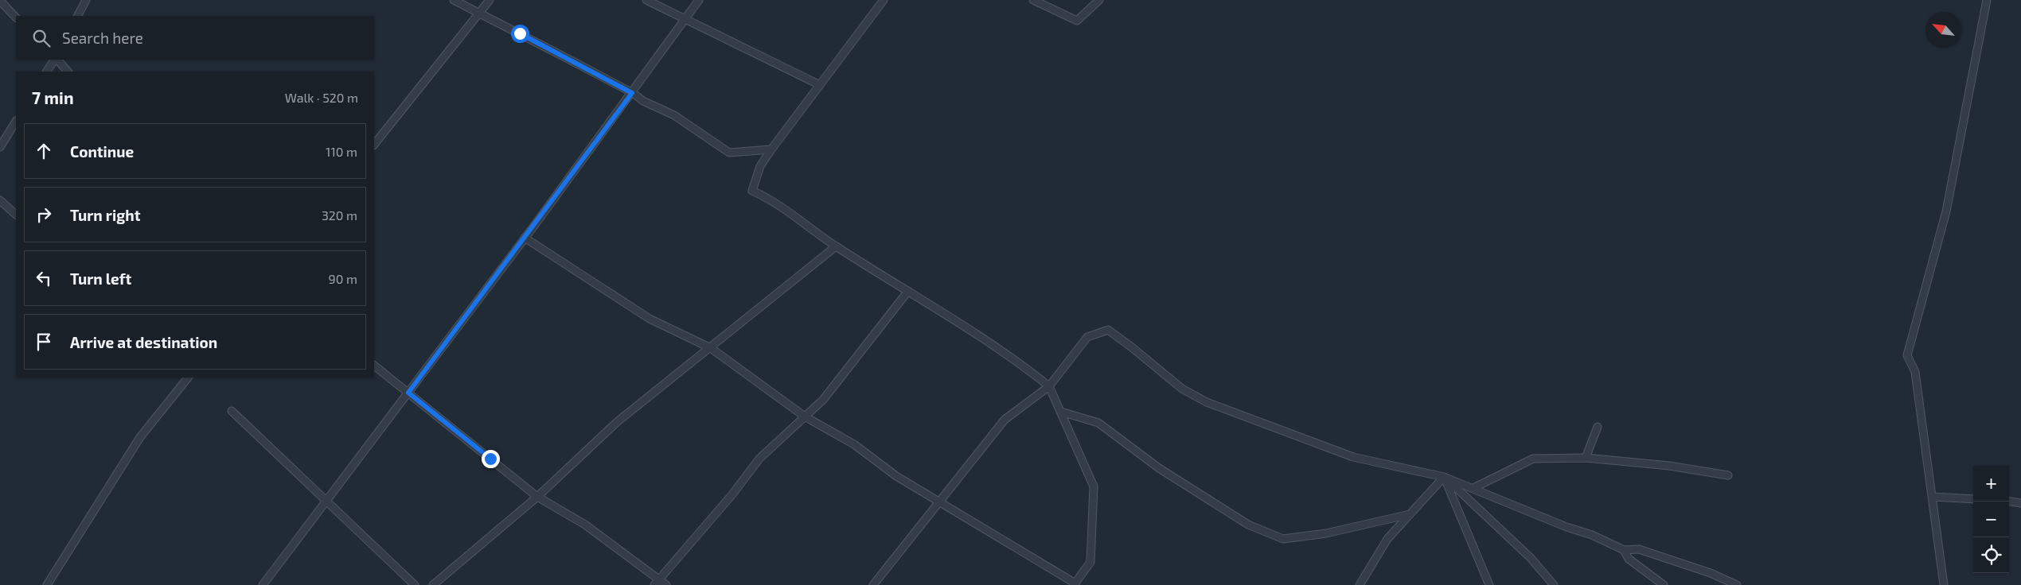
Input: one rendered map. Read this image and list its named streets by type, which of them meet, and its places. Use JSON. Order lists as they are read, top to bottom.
{
  "north": "top left",
  "page": {
    "search": "Search here",
    "heading": ["7 min", "Walk · 520 m"],
    "list": [
      ["Continue", "110 m"],
      ["Turn right", "320 m"],
      ["Turn left", "90 m"],
      "Arrive at destination"
    ],
    "map_buttons": ["+", "−"]
  }
}
